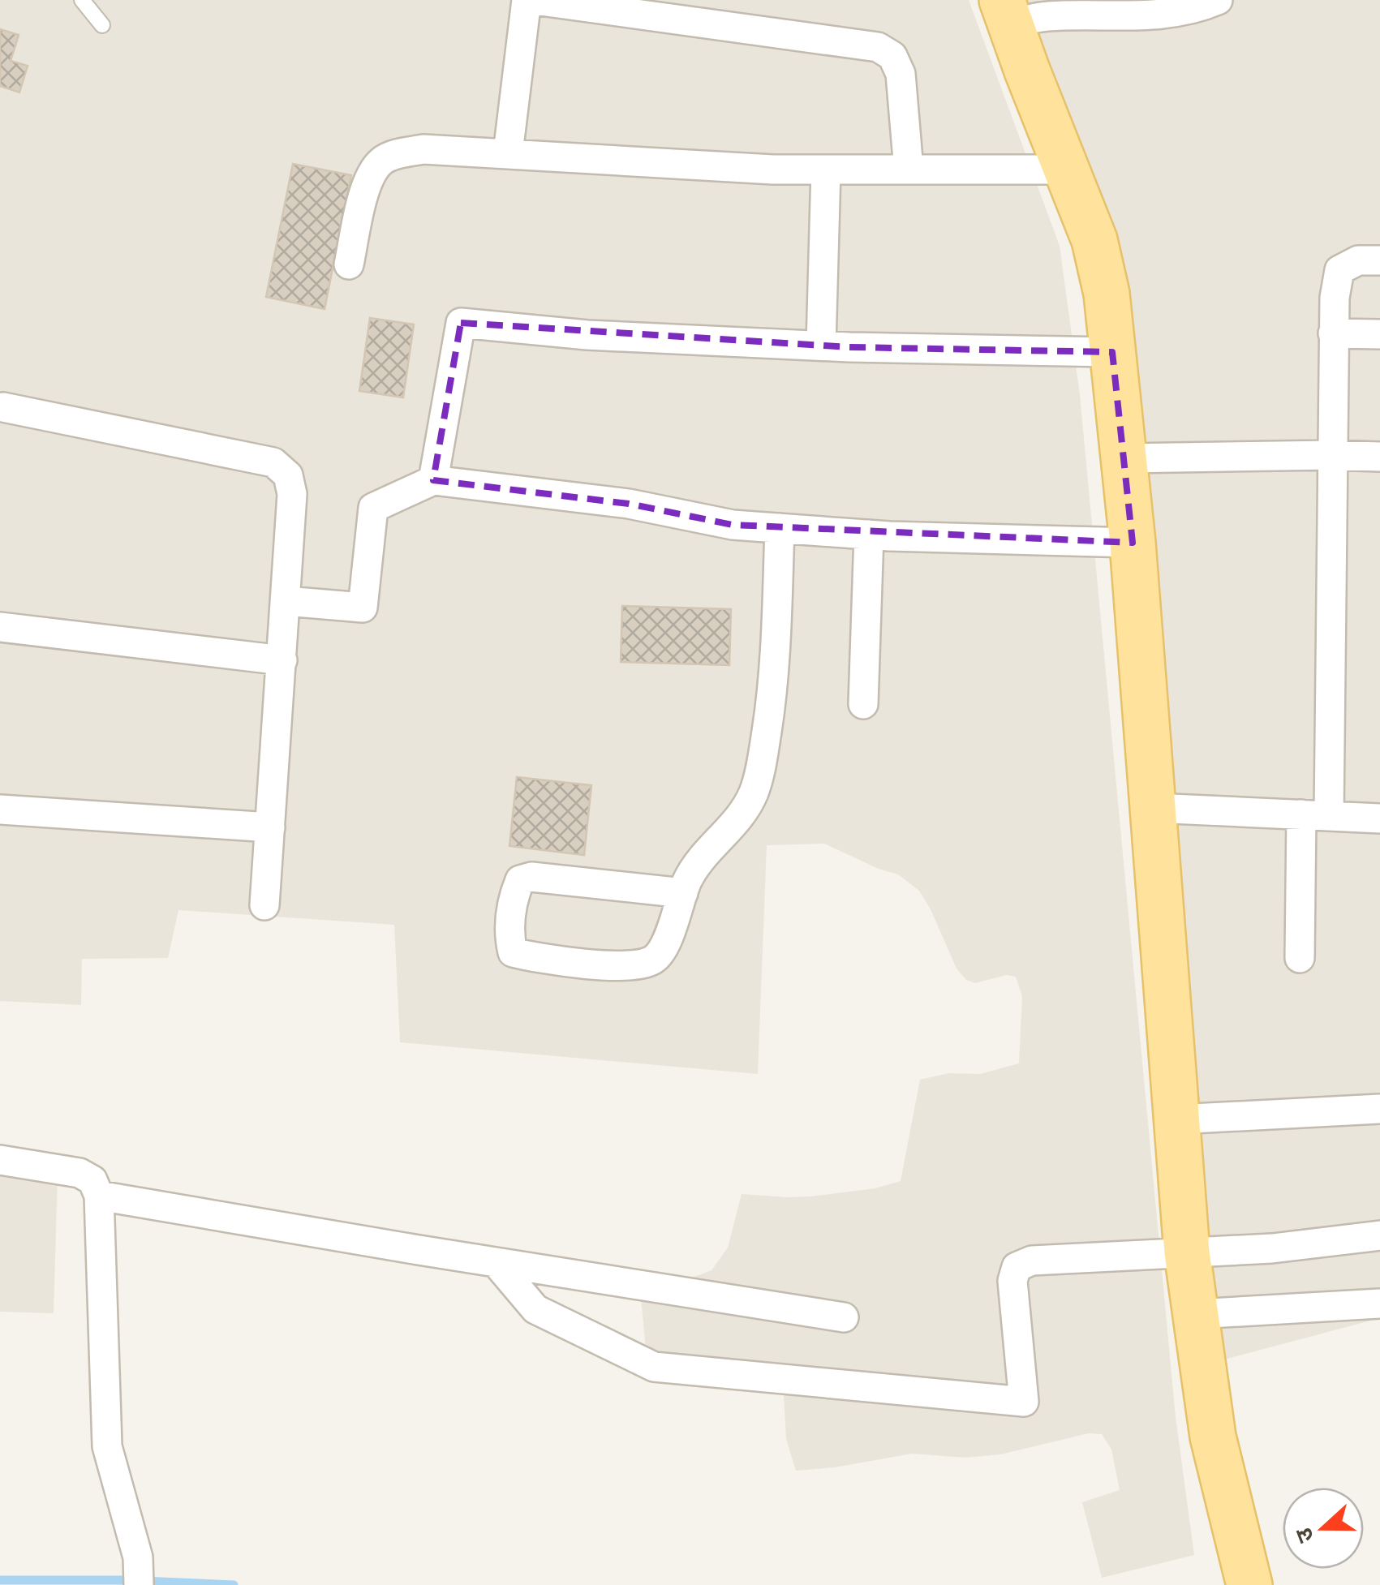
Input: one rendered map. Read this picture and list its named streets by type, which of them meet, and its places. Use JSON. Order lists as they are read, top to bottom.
{
  "north": "left"
}
